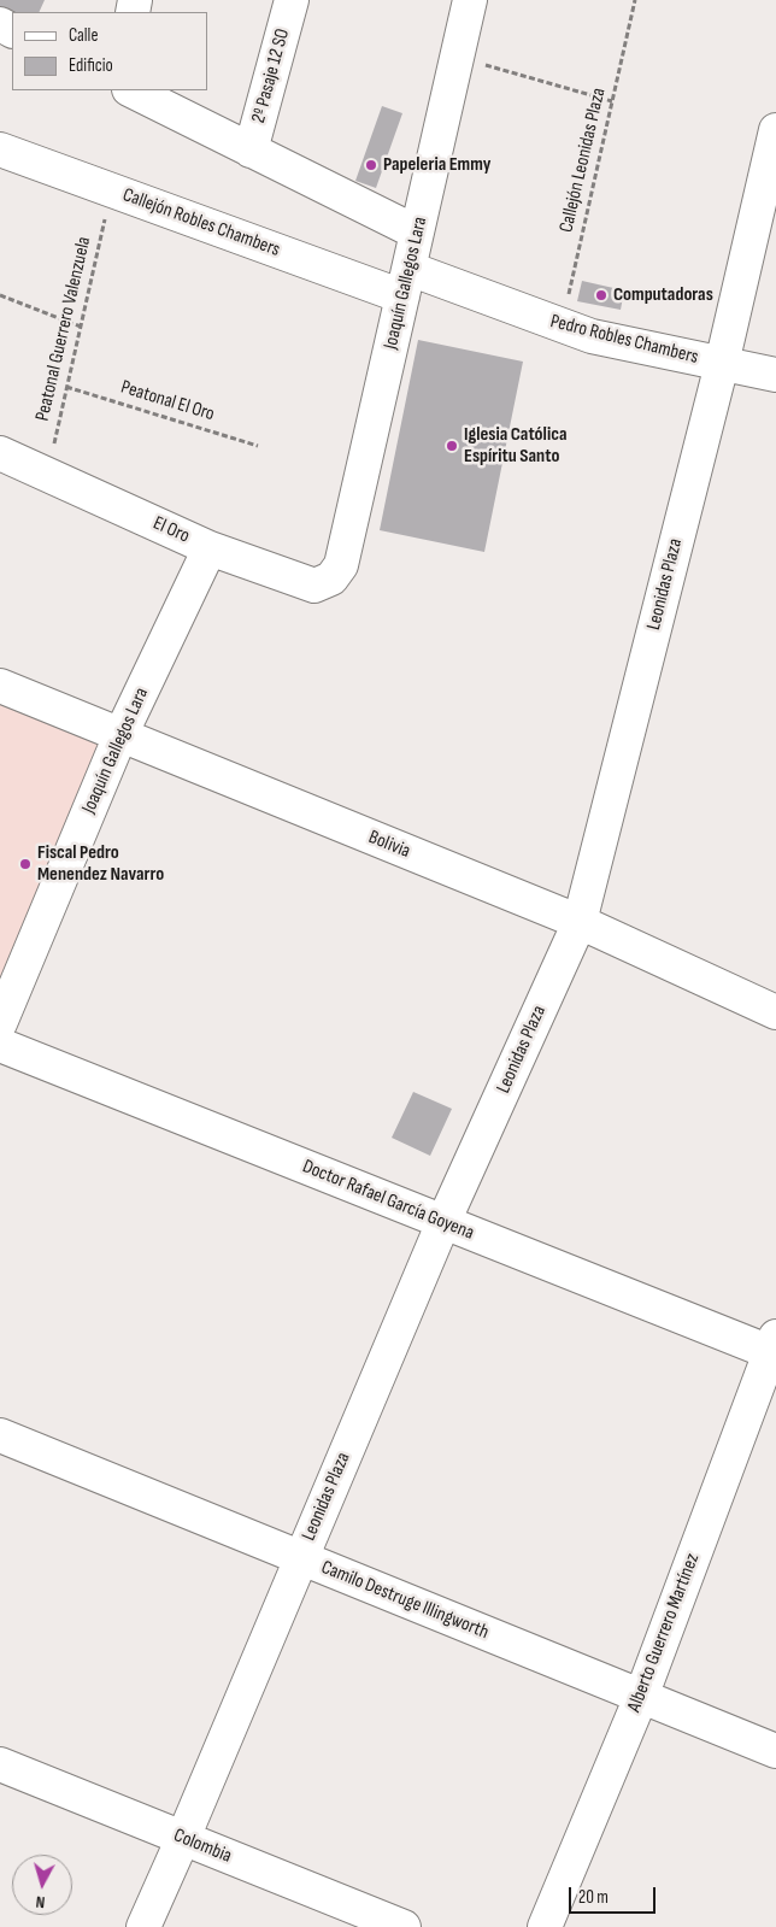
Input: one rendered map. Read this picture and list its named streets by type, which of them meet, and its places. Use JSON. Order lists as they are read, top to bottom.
{
  "streets": {
    "street": [
      "2º Pasaje 12 SO",
      "Callejón Robles Chambers",
      "Joaquín Gallegos Lara",
      "Pedro Robles Chambers",
      "El Oro",
      "Leonidas Plaza",
      "Bolivia",
      "Doctor Rafael García Goyena",
      "Camilo Destruge Illingworth",
      "Alberto Guerrero Martínez",
      "Colombia"
    ],
    "path": ["Callejón Leonidas Plaza", "Peatonal Guerrero Valenzuela", "Peatonal El Oro"]
  },
  "crossings": [
    ["Callejón Leonidas Plaza", "Pedro Robles Chambers"],
    ["Callejón Robles Chambers", "Joaquín Gallegos Lara"],
    ["Callejón Robles Chambers", "Peatonal Guerrero Valenzuela"],
    ["Callejón Robles Chambers", "Pedro Robles Chambers"],
    ["Joaquín Gallegos Lara", "Pedro Robles Chambers"],
    ["Joaquín Gallegos Lara", "El Oro"],
    ["Joaquín Gallegos Lara", "Bolivia"],
    ["Peatonal Guerrero Valenzuela", "Peatonal El Oro"],
    ["Peatonal Guerrero Valenzuela", "El Oro"],
    ["Pedro Robles Chambers", "Leonidas Plaza"],
    ["Leonidas Plaza", "Bolivia"],
    ["Leonidas Plaza", "Doctor Rafael García Goyena"],
    ["Leonidas Plaza", "Camilo Destruge Illingworth"],
    ["Leonidas Plaza", "Colombia"],
    ["Doctor Rafael García Goyena", "Alberto Guerrero Martínez"],
    ["Camilo Destruge Illingworth", "Alberto Guerrero Martínez"]
  ],
  "places": [
    "Papeleria Emmy",
    "Computadoras",
    "Iglesia Católica Espíritu Santo",
    "Fiscal Pedro Menendez Navarro"
  ],
  "legend": ["Calle", "Edificio"],
  "scale_bar": "20 m",
  "north": "bottom"
}
